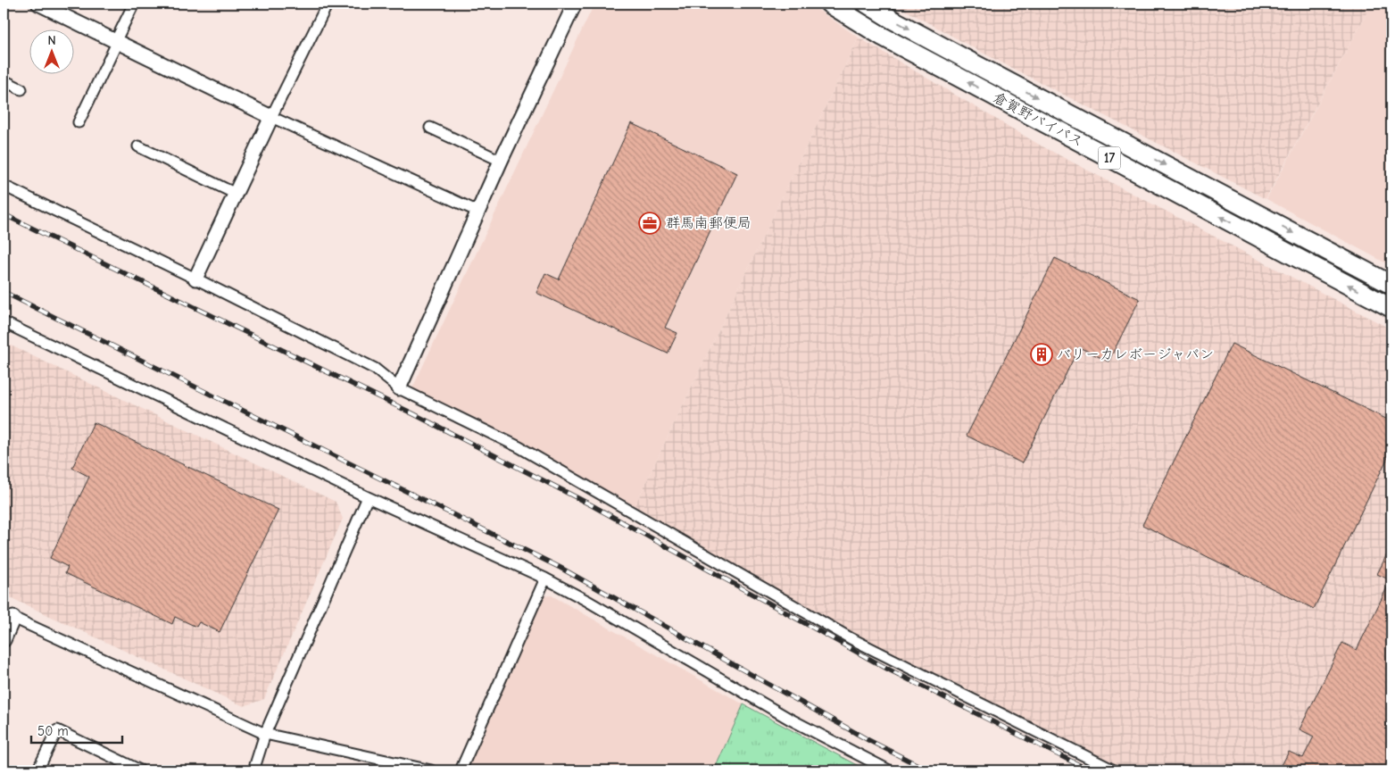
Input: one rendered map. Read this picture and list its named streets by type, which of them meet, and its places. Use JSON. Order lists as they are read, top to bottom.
{
  "streets": {
    "highway": ["倉賀野バイパス", "17"]
  },
  "places": {
    "office": ["群馬南郵便局"],
    "building": ["バリーカレボージャパン"]
  },
  "scale_bar": "50 m",
  "north": "top"
}
